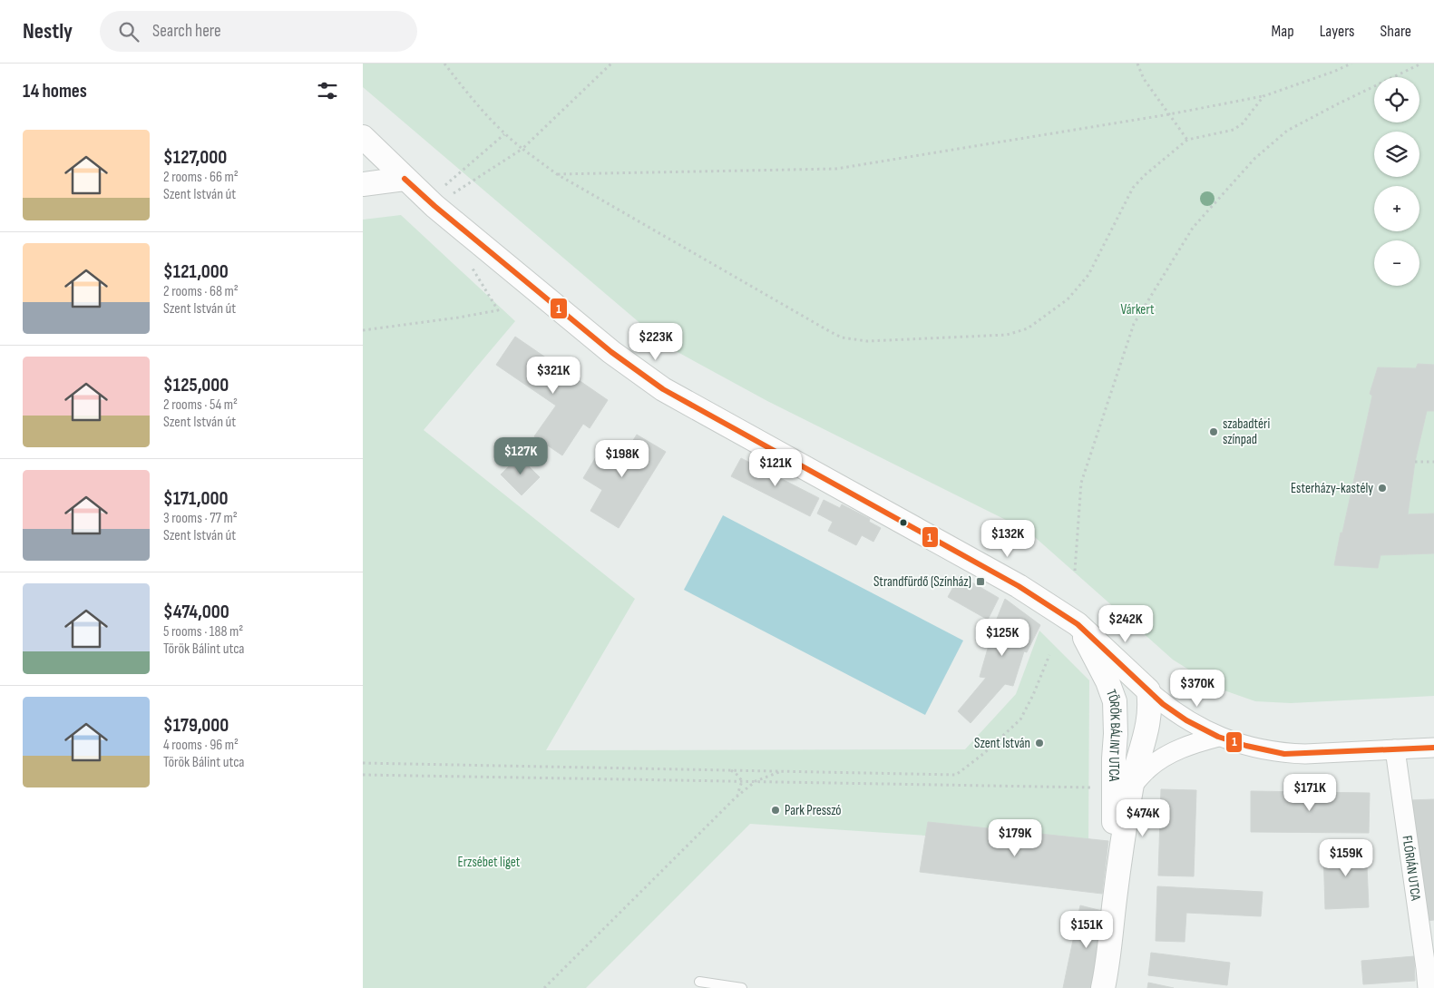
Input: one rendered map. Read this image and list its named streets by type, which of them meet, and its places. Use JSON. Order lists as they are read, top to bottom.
{
  "streets": {
    "street": ["TÖRÖK BÁLINT UTCA", "FLÓRIÁN UTCA"]
  },
  "parks": ["Várkert", "Erzsébet liget"],
  "places": {
    "other": [
      "szabadtéri színpad",
      "Esterházy-kastély",
      "Szent István",
      "Park Presszó"
    ],
    "transit": ["Strandfürdő (Színház)"]
  },
  "lines": ["transit line 1"],
  "page": {
    "header": "Nestly",
    "search": "Search here",
    "nav": ["Map", "Layers", "Share"],
    "heading": "14 homes",
    "map_buttons": ["+", "−"],
    "list": [
      {
        "name": "$127,000",
        "note": "2 rooms · 66 m² · Szent István út"
      },
      {
        "name": "$121,000",
        "note": "2 rooms · 68 m² · Szent István út"
      },
      {
        "name": "$125,000",
        "note": "2 rooms · 54 m² · Szent István út"
      },
      {
        "name": "$171,000",
        "note": "3 rooms · 77 m² · Szent István út"
      },
      {
        "name": "$474,000",
        "note": "5 rooms · 188 m² · Török Bálint utca"
      },
      {
        "name": "$179,000",
        "note": "4 rooms · 96 m² · Török Bálint utca"
      }
    ],
    "price": [
      "$223K",
      "$321K",
      "$127K",
      "$198K",
      "$121K",
      "$132K",
      "$242K",
      "$125K",
      "$370K",
      "$171K",
      "$474K",
      "$179K",
      "$159K",
      "$151K"
    ]
  }
}
